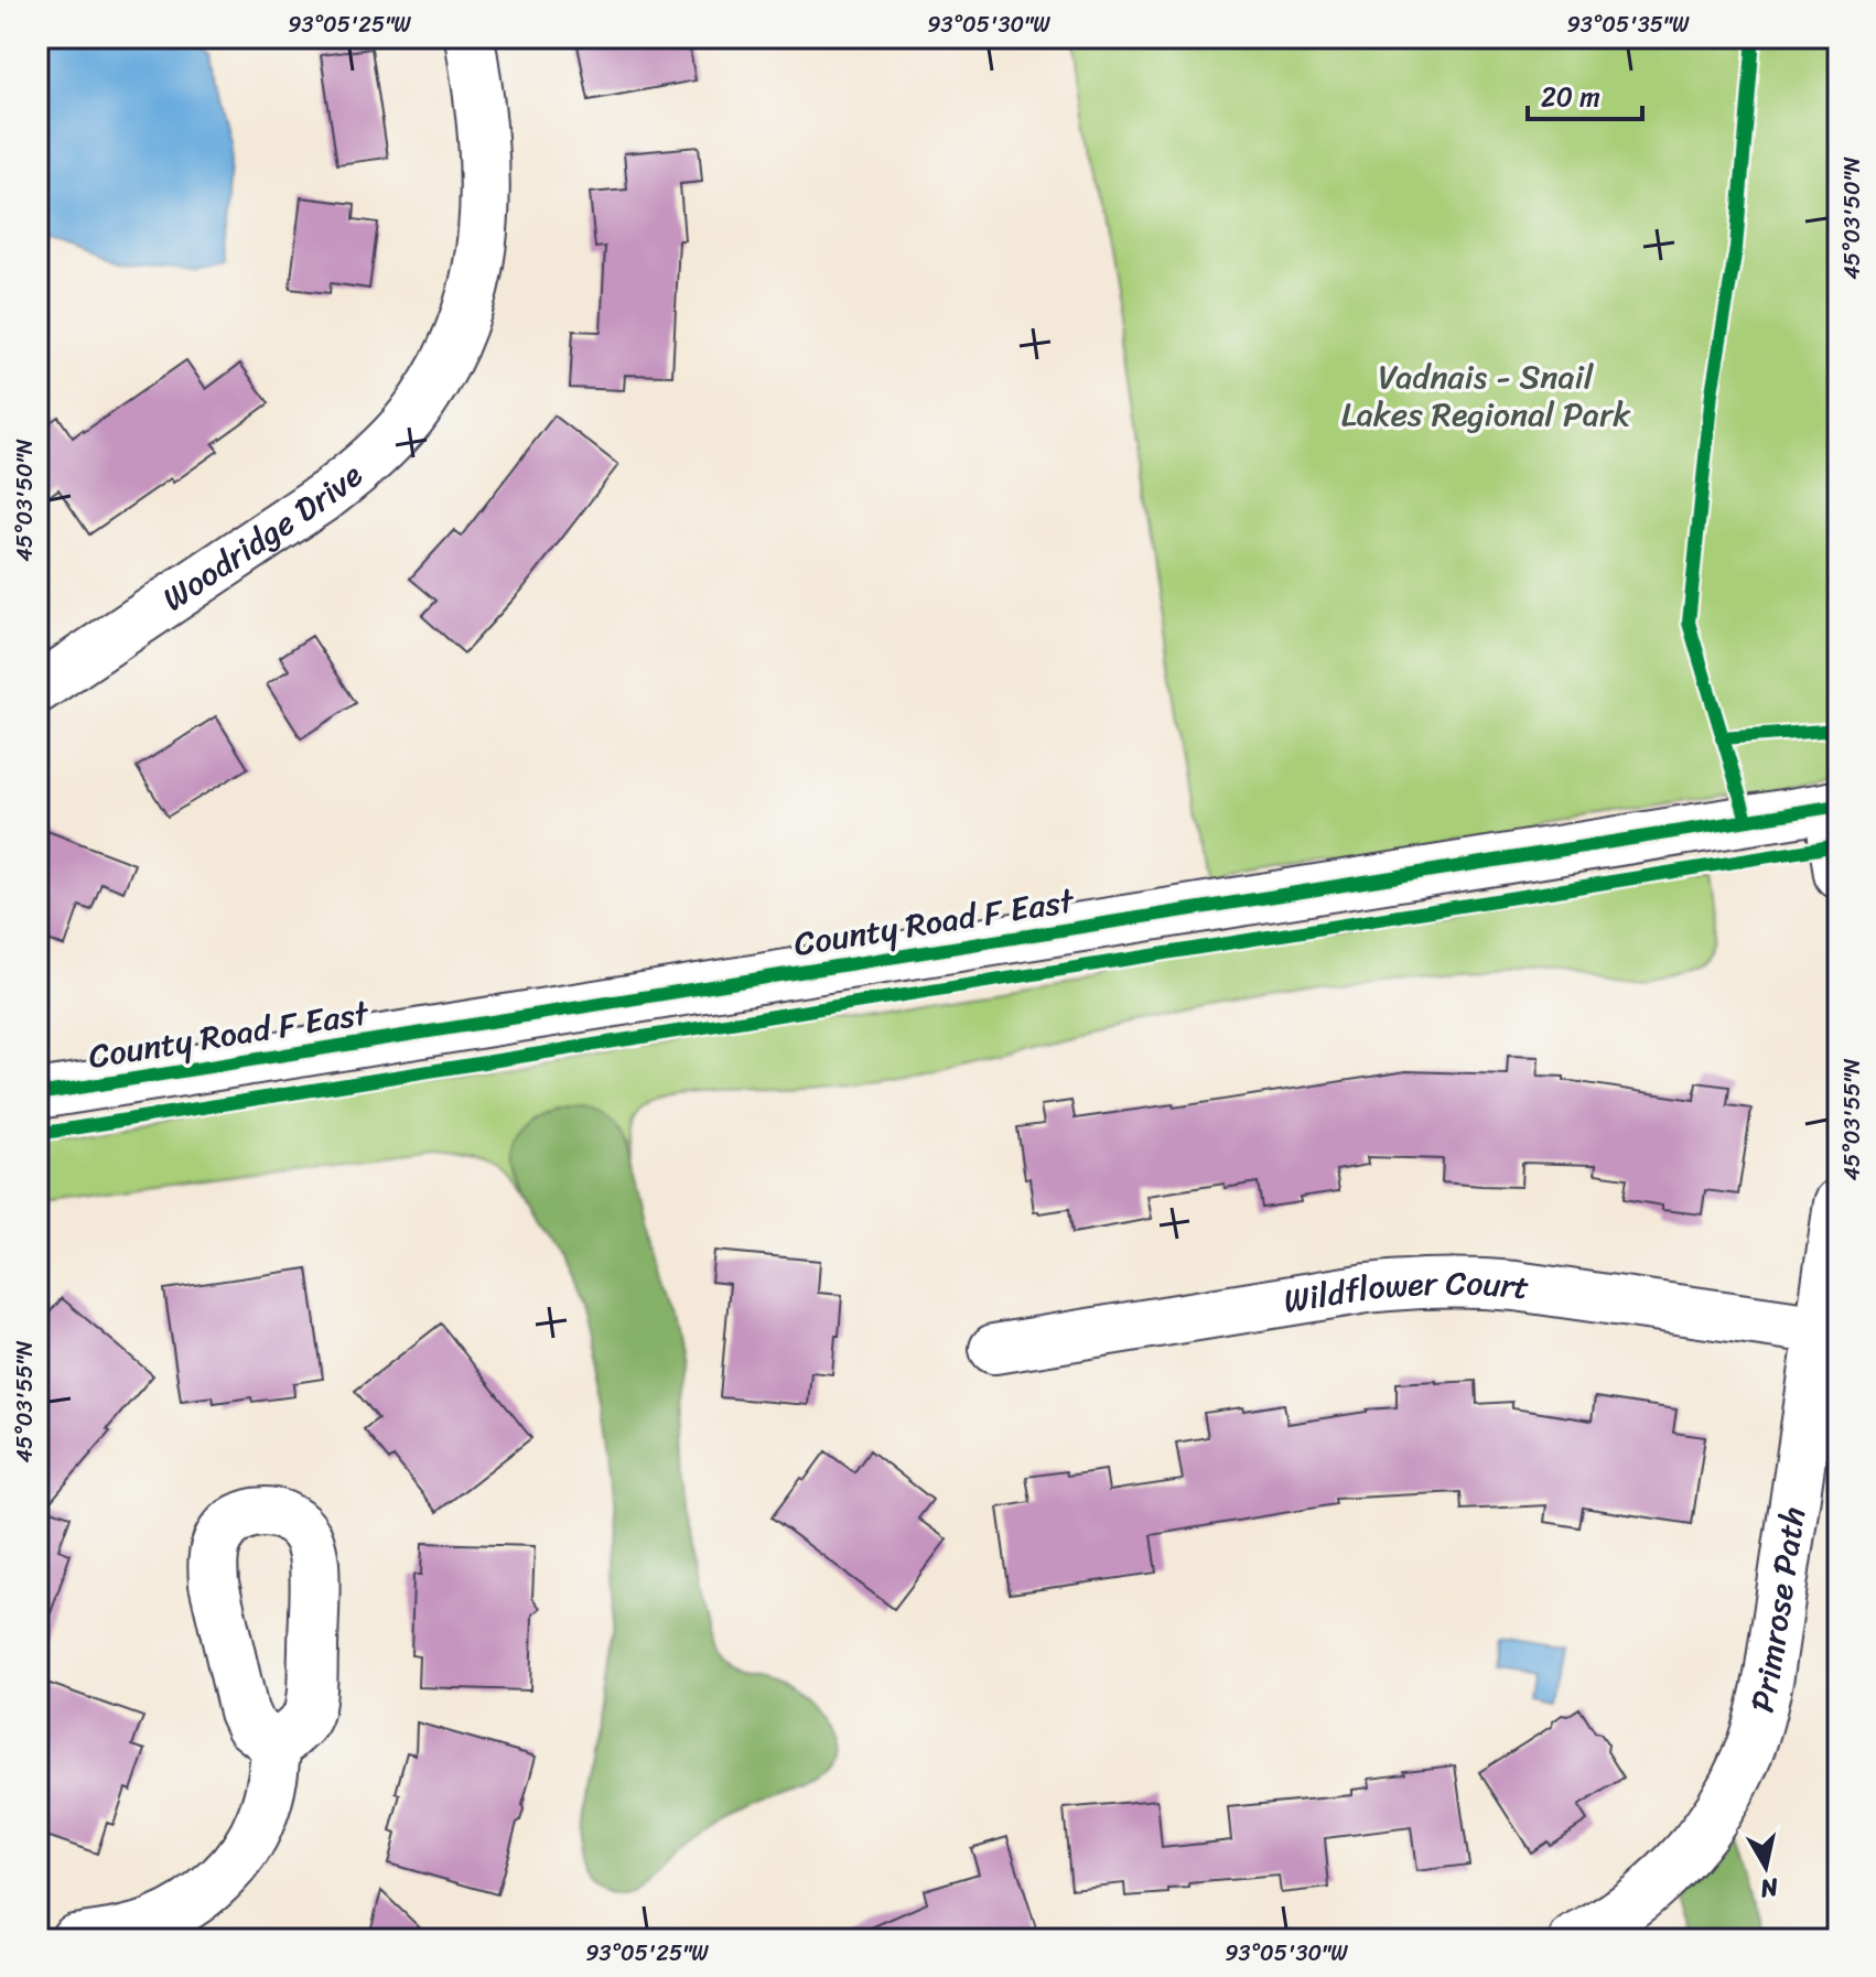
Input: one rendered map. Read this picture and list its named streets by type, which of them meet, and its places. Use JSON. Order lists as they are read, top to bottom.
{
  "streets": {
    "street": [
      "Woodridge Drive",
      "County Road F East",
      "Wildflower Court",
      "Primrose Path"
    ]
  },
  "crossings": [
    ["Wildflower Court", "Primrose Path"]
  ],
  "parks": ["Vadnais - Snail Lakes Regional Park"],
  "scale_bar": "20 m",
  "north": "bottom",
  "coordinates": [
    "93°05'25\"W",
    "93°05'30\"W",
    "93°05'35\"W",
    "45°03'50\"N",
    "45°03'55\"N"
  ]
}
